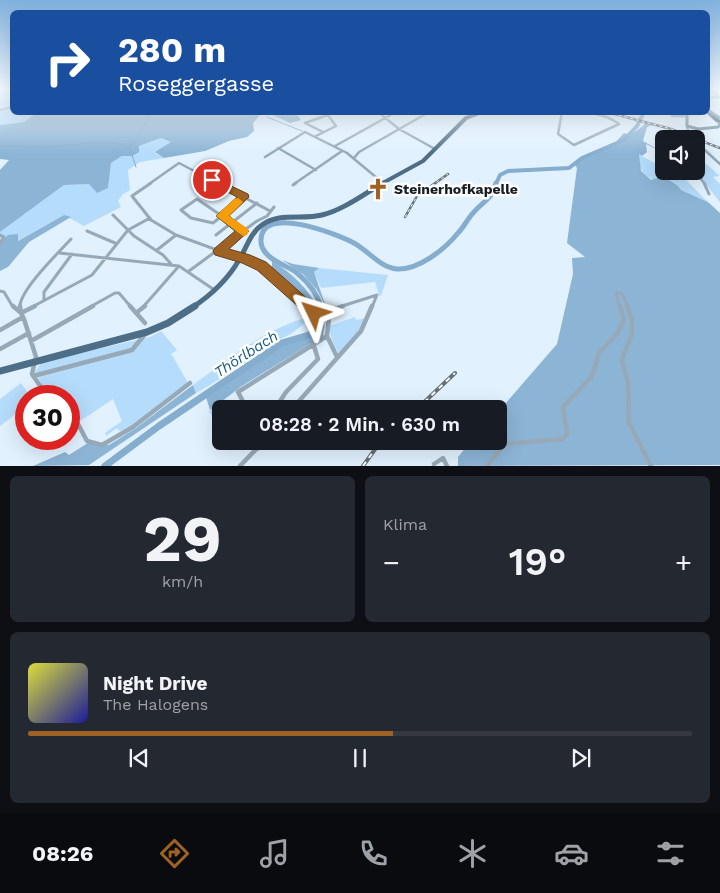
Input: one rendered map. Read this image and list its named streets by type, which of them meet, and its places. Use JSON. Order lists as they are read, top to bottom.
{
  "water": ["Thörlbach"],
  "places": {
    "church": ["Steinerhofkapelle"]
  },
  "page": {
    "turn": ["280 m", "Roseggergasse"],
    "limit": "30",
    "trip": "08:28 · 2 Min. · 630 m",
    "tile": [
      ["29", "km/h"],
      "Klima"
    ],
    "heat": ["−", "19°", "+"],
    "song": ["Night Drive", "The Halogens"],
    "tabs": "08:26"
  }
}
